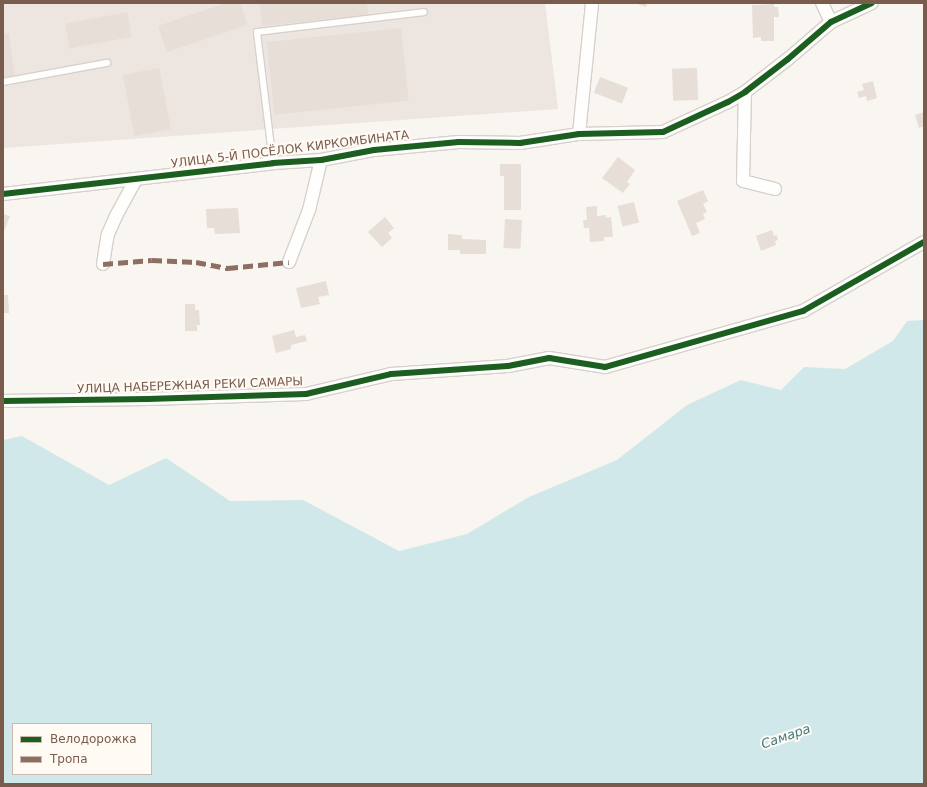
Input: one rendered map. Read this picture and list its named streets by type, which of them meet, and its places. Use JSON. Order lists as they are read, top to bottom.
{
  "streets": {
    "street": ["УЛИЦА 5-Й ПОСЁЛОК КИРКОМБИНАТА", "УЛИЦА НАБЕРЕЖНАЯ РЕКИ САМАРЫ"]
  },
  "water": ["Самара"],
  "legend": ["Велодорожка", "Тропа"]
}
